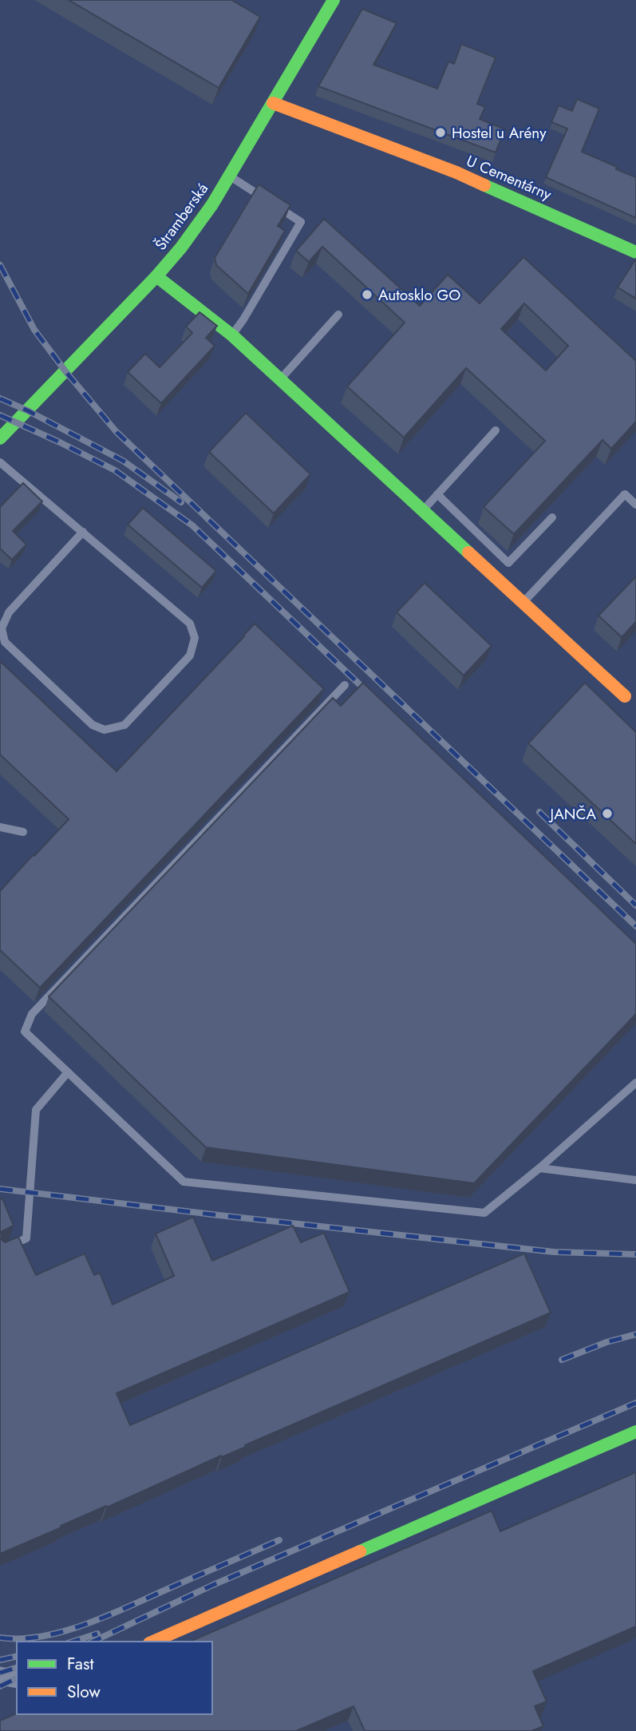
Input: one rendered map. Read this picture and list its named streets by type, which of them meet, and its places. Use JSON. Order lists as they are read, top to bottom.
{
  "streets": {
    "street": ["U Cementárny", "Štramberská"]
  },
  "crossings": [
    ["U Cementárny", "Štramberská"]
  ],
  "places": ["Hostel u Arény", "Autosklo GO", "JANČA"],
  "legend": ["Fast", "Slow"]
}
